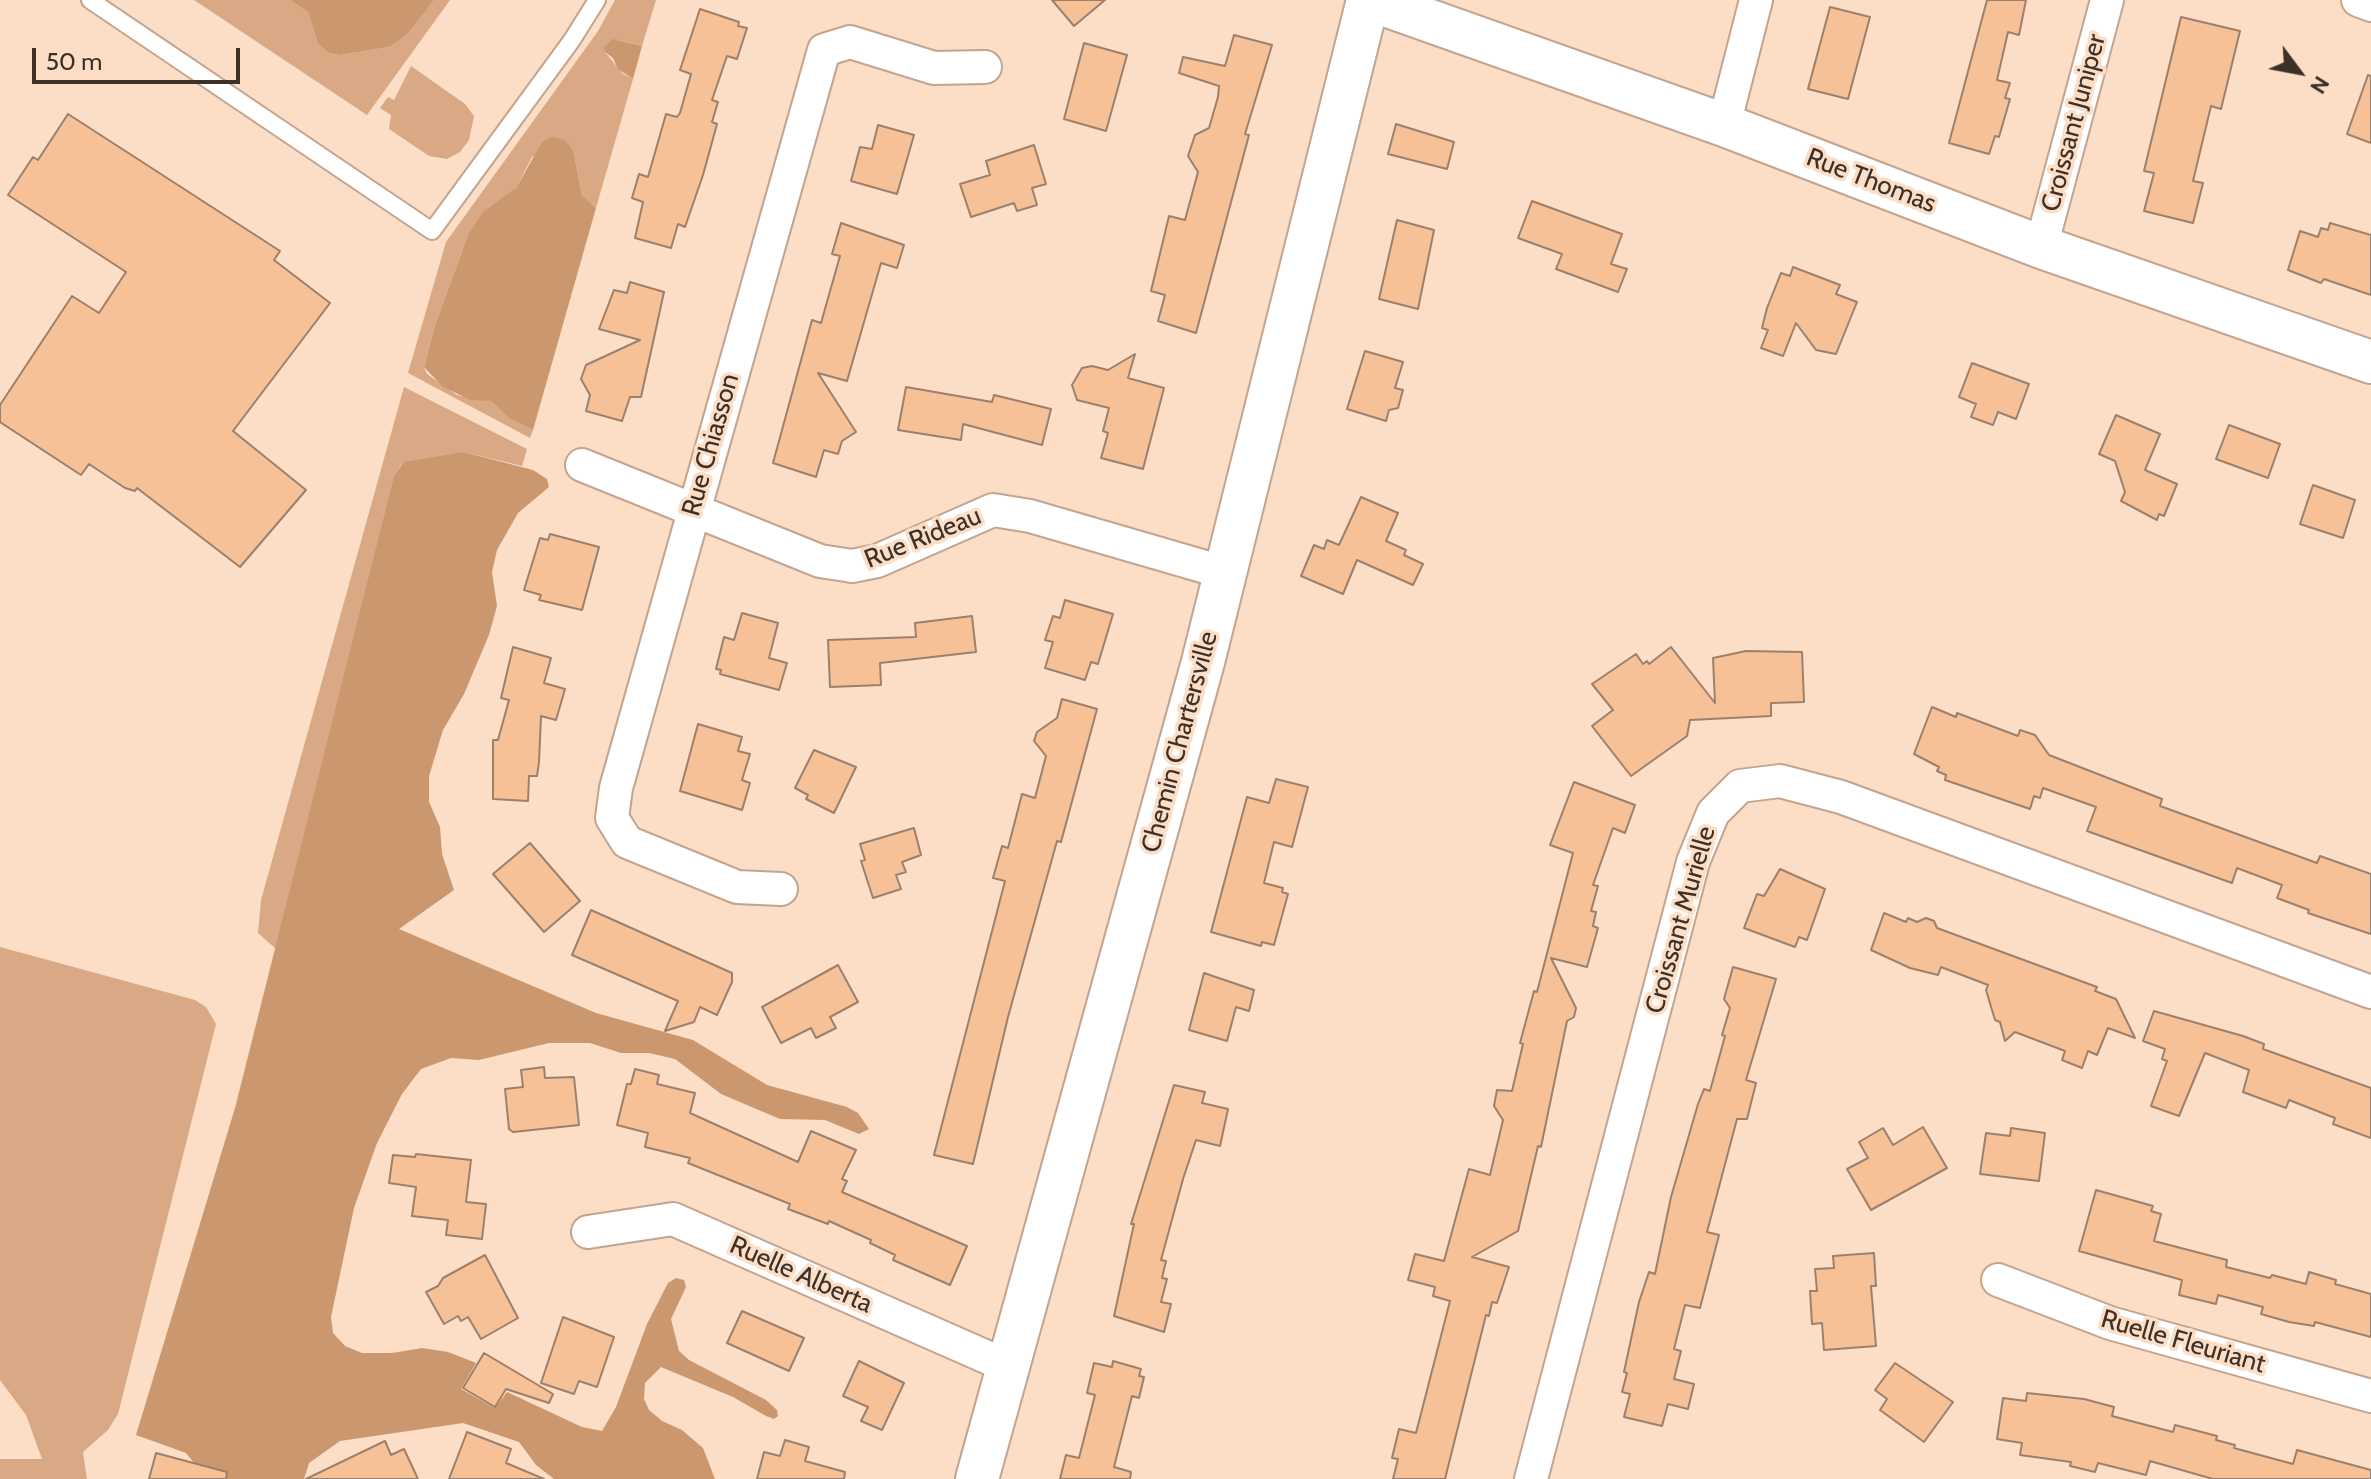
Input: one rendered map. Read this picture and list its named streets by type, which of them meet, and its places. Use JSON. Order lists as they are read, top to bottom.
{
  "streets": {
    "street": [
      "Croissant Juniper",
      "Rue Thomas",
      "Rue Chiasson",
      "Rue Rideau",
      "Chemin Chartersville",
      "Croissant Murielle",
      "Ruelle Alberta",
      "Ruelle Fleuriant"
    ]
  },
  "crossings": [
    ["Croissant Juniper", "Rue Thomas"],
    ["Rue Thomas", "Chemin Chartersville"],
    ["Rue Chiasson", "Rue Rideau"],
    ["Rue Rideau", "Chemin Chartersville"],
    ["Chemin Chartersville", "Ruelle Alberta"]
  ],
  "scale_bar": "50 m",
  "north": "bottom right"
}
